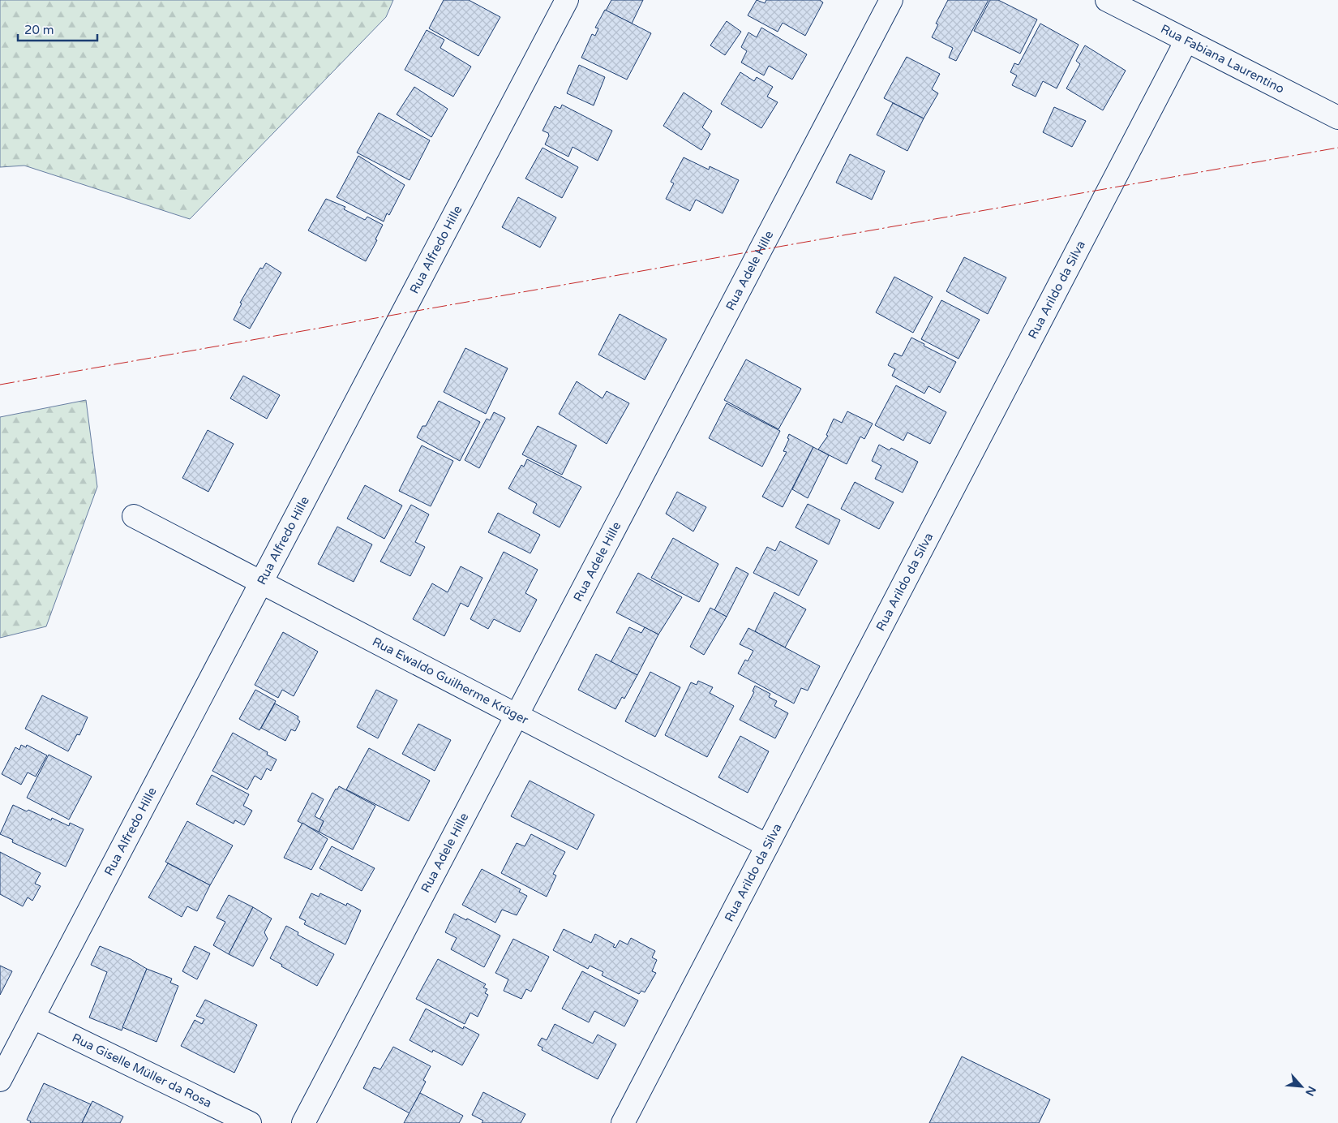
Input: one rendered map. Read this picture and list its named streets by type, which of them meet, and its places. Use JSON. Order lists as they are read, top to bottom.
{
  "streets": {
    "street": [
      "Rua Fabiana Laurentino",
      "Rua Alfredo Hille",
      "Rua Adele Hille",
      "Rua Arildo da Silva",
      "Rua Ewaldo Guilherme Krüger",
      "Rua Giselle Müller da Rosa"
    ]
  },
  "crossings": [
    ["Rua Fabiana Laurentino", "Rua Arildo da Silva"],
    ["Rua Alfredo Hille", "Rua Ewaldo Guilherme Krüger"],
    ["Rua Alfredo Hille", "Rua Giselle Müller da Rosa"],
    ["Rua Adele Hille", "Rua Ewaldo Guilherme Krüger"],
    ["Rua Arildo da Silva", "Rua Ewaldo Guilherme Krüger"]
  ],
  "scale_bar": "20 m",
  "north": "bottom right"
}
